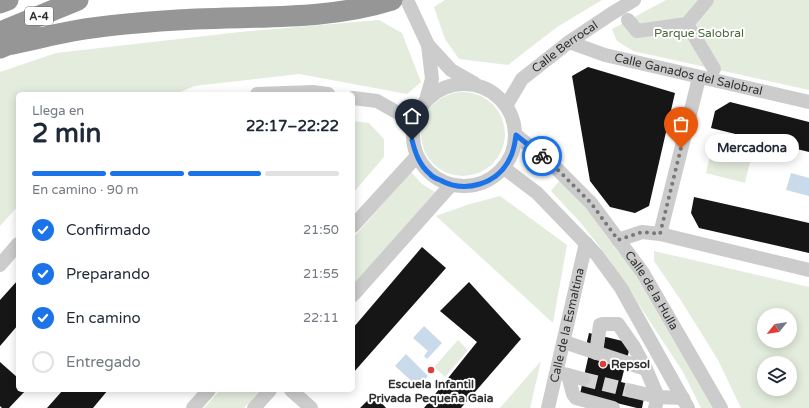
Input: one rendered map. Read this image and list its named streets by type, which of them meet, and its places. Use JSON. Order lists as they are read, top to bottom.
{
  "streets": {
    "highway": ["A-4"],
    "street": [
      "Calle Berrocal",
      "Calle Ganados del Salobral",
      "Calle de la Hulla",
      "Calle de la Esmaltina"
    ]
  },
  "crossings": [
    ["Calle Berrocal", "Calle Ganados del Salobral"],
    ["Calle Berrocal", "Calle de la Hulla"],
    ["Calle de la Hulla", "Calle de la Esmaltina"]
  ],
  "parks": ["Parque Salobral"],
  "places": ["Mercadona", "Repsol", "Escuela Infantil Privada Pequeña Gaia"],
  "north": "bottom left",
  "page": {
    "heading": ["2 min", "Llega en", "22:17–22:22"],
    "bubble": "Mercadona",
    "bar": "En camino · 90 m",
    "list": [
      ["Confirmado", "21:50"],
      ["Preparando", "21:55"],
      ["En camino", "22:11"],
      "Entregado"
    ]
  }
}
